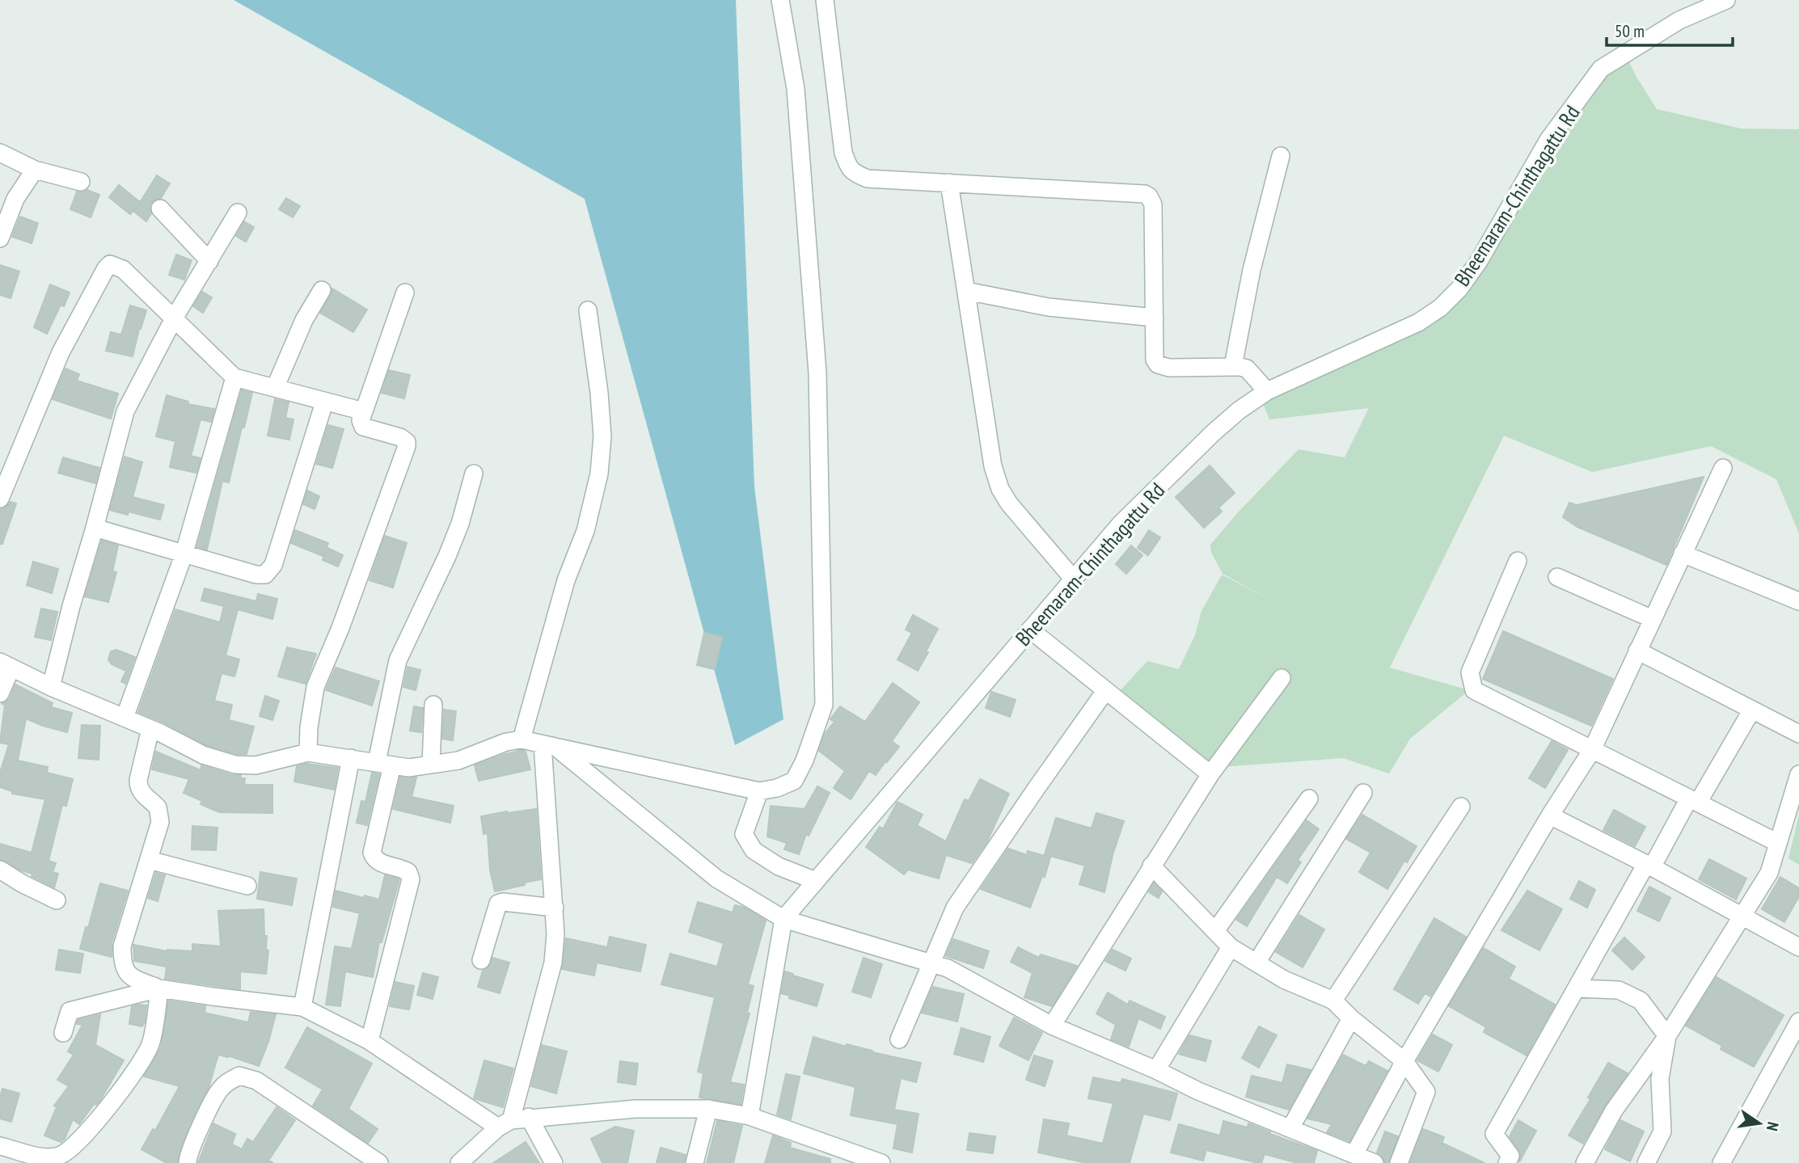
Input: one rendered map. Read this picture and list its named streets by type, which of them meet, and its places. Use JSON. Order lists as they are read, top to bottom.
{
  "streets": {
    "street": ["Bheemaram-Chinthagattu Rd"]
  },
  "scale_bar": "50 m",
  "north": "right"
}
